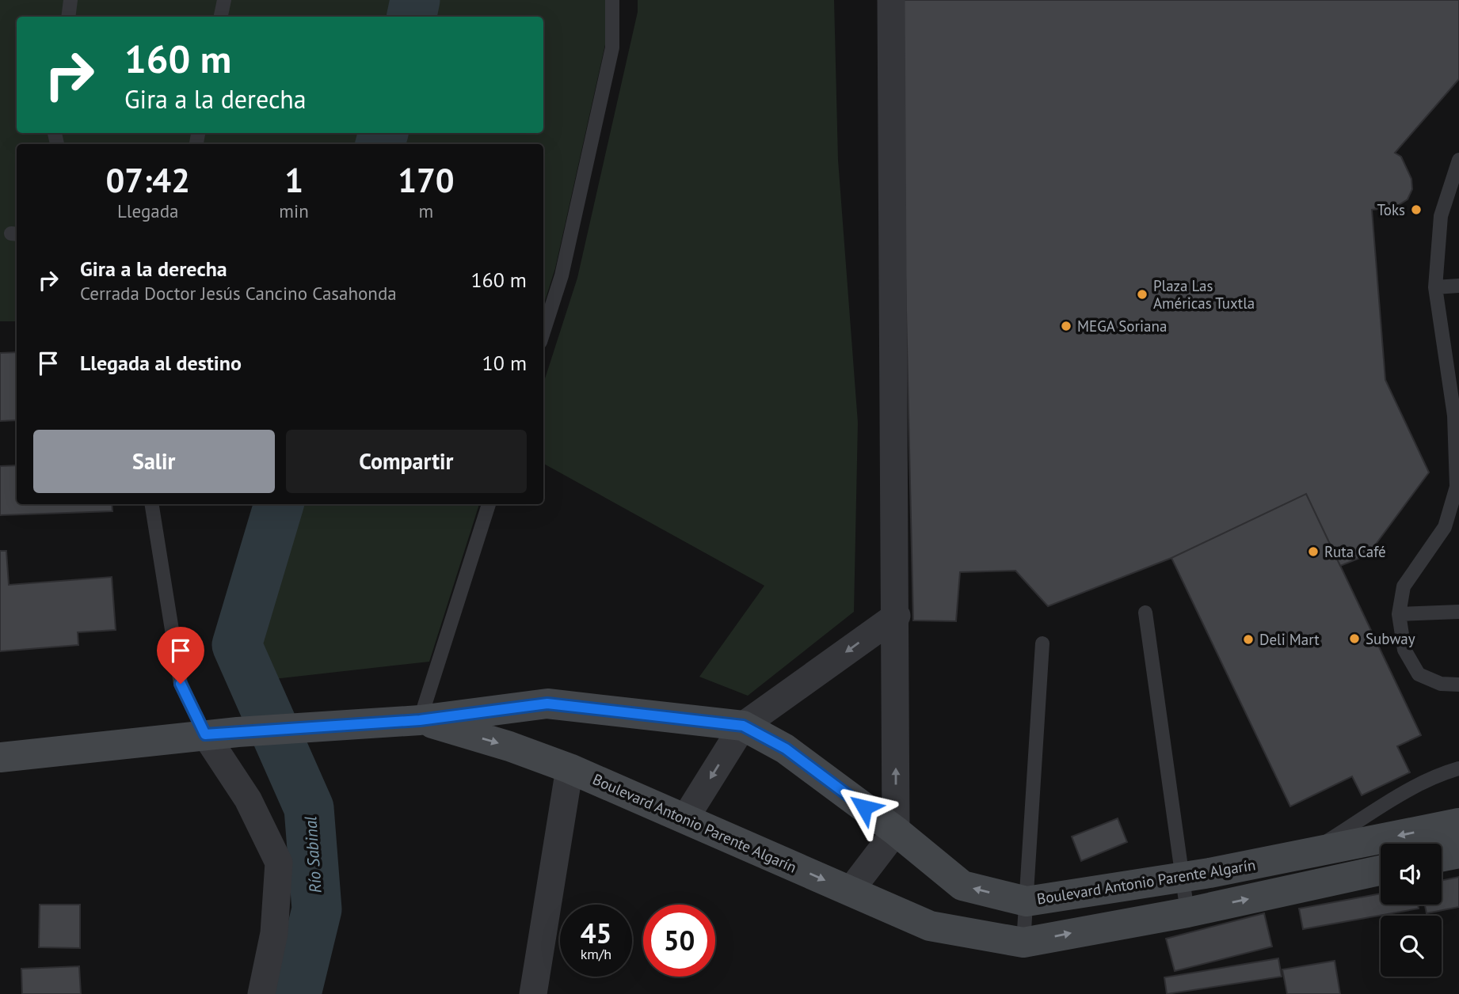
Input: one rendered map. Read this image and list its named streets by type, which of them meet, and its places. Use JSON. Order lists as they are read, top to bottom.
{
  "streets": {
    "main road": ["Boulevard Antonio Parente Algarín"]
  },
  "water": ["Río Sabinal"],
  "places": [
    "Toks",
    "Plaza Las Américas Tuxtla",
    "MEGA Soriana",
    "Ruta Café",
    "Subway",
    "Deli Mart"
  ],
  "page": {
    "turn": ["160 m", "Gira a la derecha"],
    "eta": [
      "07:42",
      "Llegada",
      "1",
      "min",
      "170",
      "m"
    ],
    "list": [
      {
        "name": "Gira a la derecha",
        "note": "Cerrada Doctor Jesús Cancino Casahonda",
        "value": "160 m"
      },
      {
        "name": "Llegada al destino",
        "value": "10 m"
      }
    ],
    "buttons": ["Salir", "Compartir"],
    "speed": "45 km/h",
    "limit": "50"
  }
}
